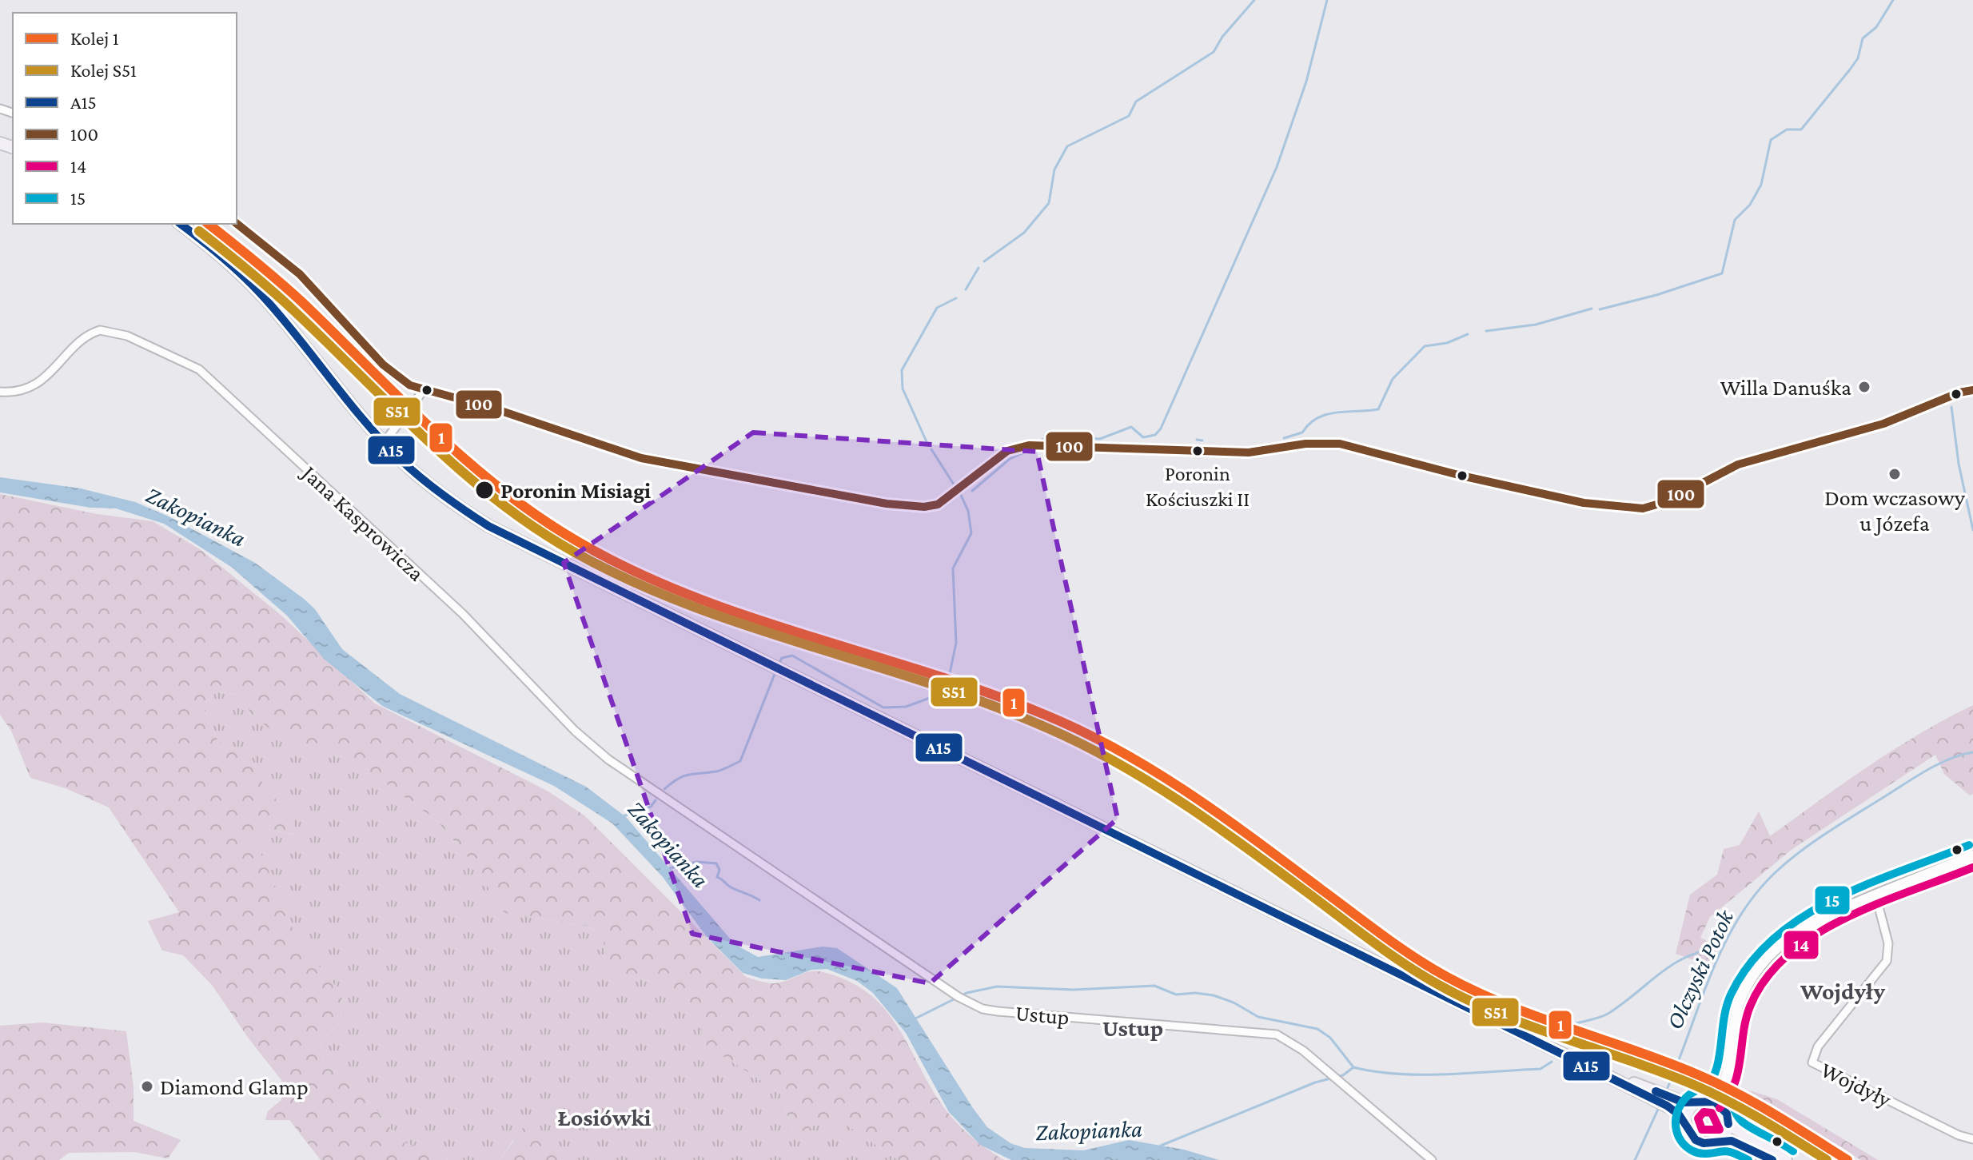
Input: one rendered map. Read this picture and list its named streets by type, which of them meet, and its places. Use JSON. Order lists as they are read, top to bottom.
{
  "streets": {
    "street": ["Jana Kasprowicza", "Ustup", "Wojdyły"]
  },
  "crossings": [
    ["Jana Kasprowicza", "Ustup"]
  ],
  "districts": ["Wojdyły", "Ustup", "Łosiówki"],
  "water": ["Zakopianka", "Olczyski Potok"],
  "places": [
    "Willa Danuśka",
    "Poronin Kościuszki II",
    "Dom wczasowy u Józefa",
    "Poronin Misiagi",
    "Diamond Glamp"
  ],
  "lines": [
    "transit line 100",
    "rail line 1",
    "transit line A15",
    "rail line S51",
    "transit line 15",
    "transit line 14"
  ],
  "legend": [
    "Kolej 1",
    "Kolej S51",
    "A15",
    "100",
    "14",
    "15"
  ]
}
